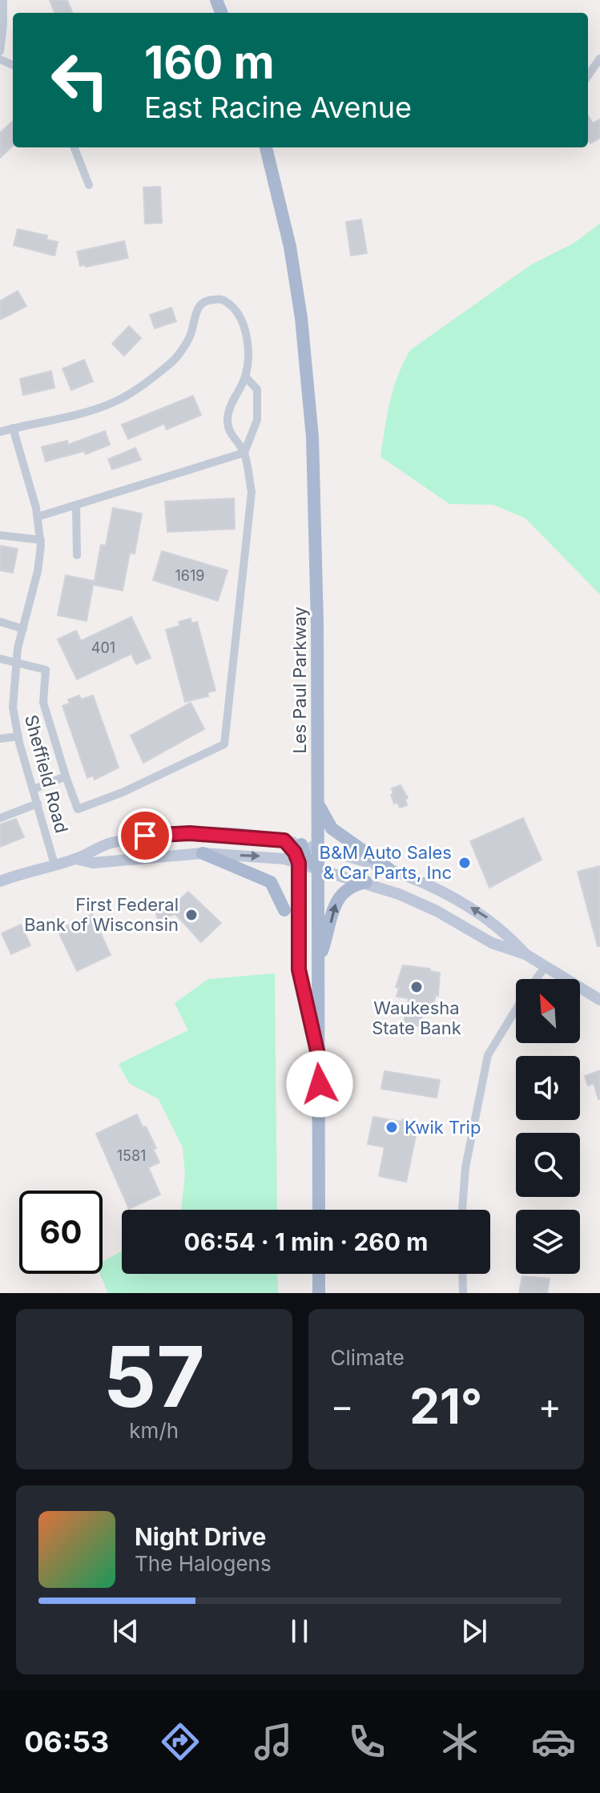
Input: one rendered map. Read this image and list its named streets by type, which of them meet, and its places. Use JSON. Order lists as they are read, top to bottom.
{
  "streets": {
    "main road": ["Les Paul Parkway"],
    "street": ["Sheffield Road"]
  },
  "places": [
    "B&M Auto Sales & Car Parts, Inc",
    "First Federal Bank of Wisconsin",
    "Waukesha State Bank",
    "Kwik Trip"
  ],
  "house_numbers": ["1619", "401", "1581"],
  "north": "top left",
  "page": {
    "turn": ["160 m", "East Racine Avenue"],
    "limit": "60",
    "trip": "06:54 · 1 min · 260 m",
    "tile": [
      ["57", "km/h"],
      "Climate"
    ],
    "heat": ["−", "21°", "+"],
    "song": ["Night Drive", "The Halogens"],
    "tabs": "06:53"
  }
}
